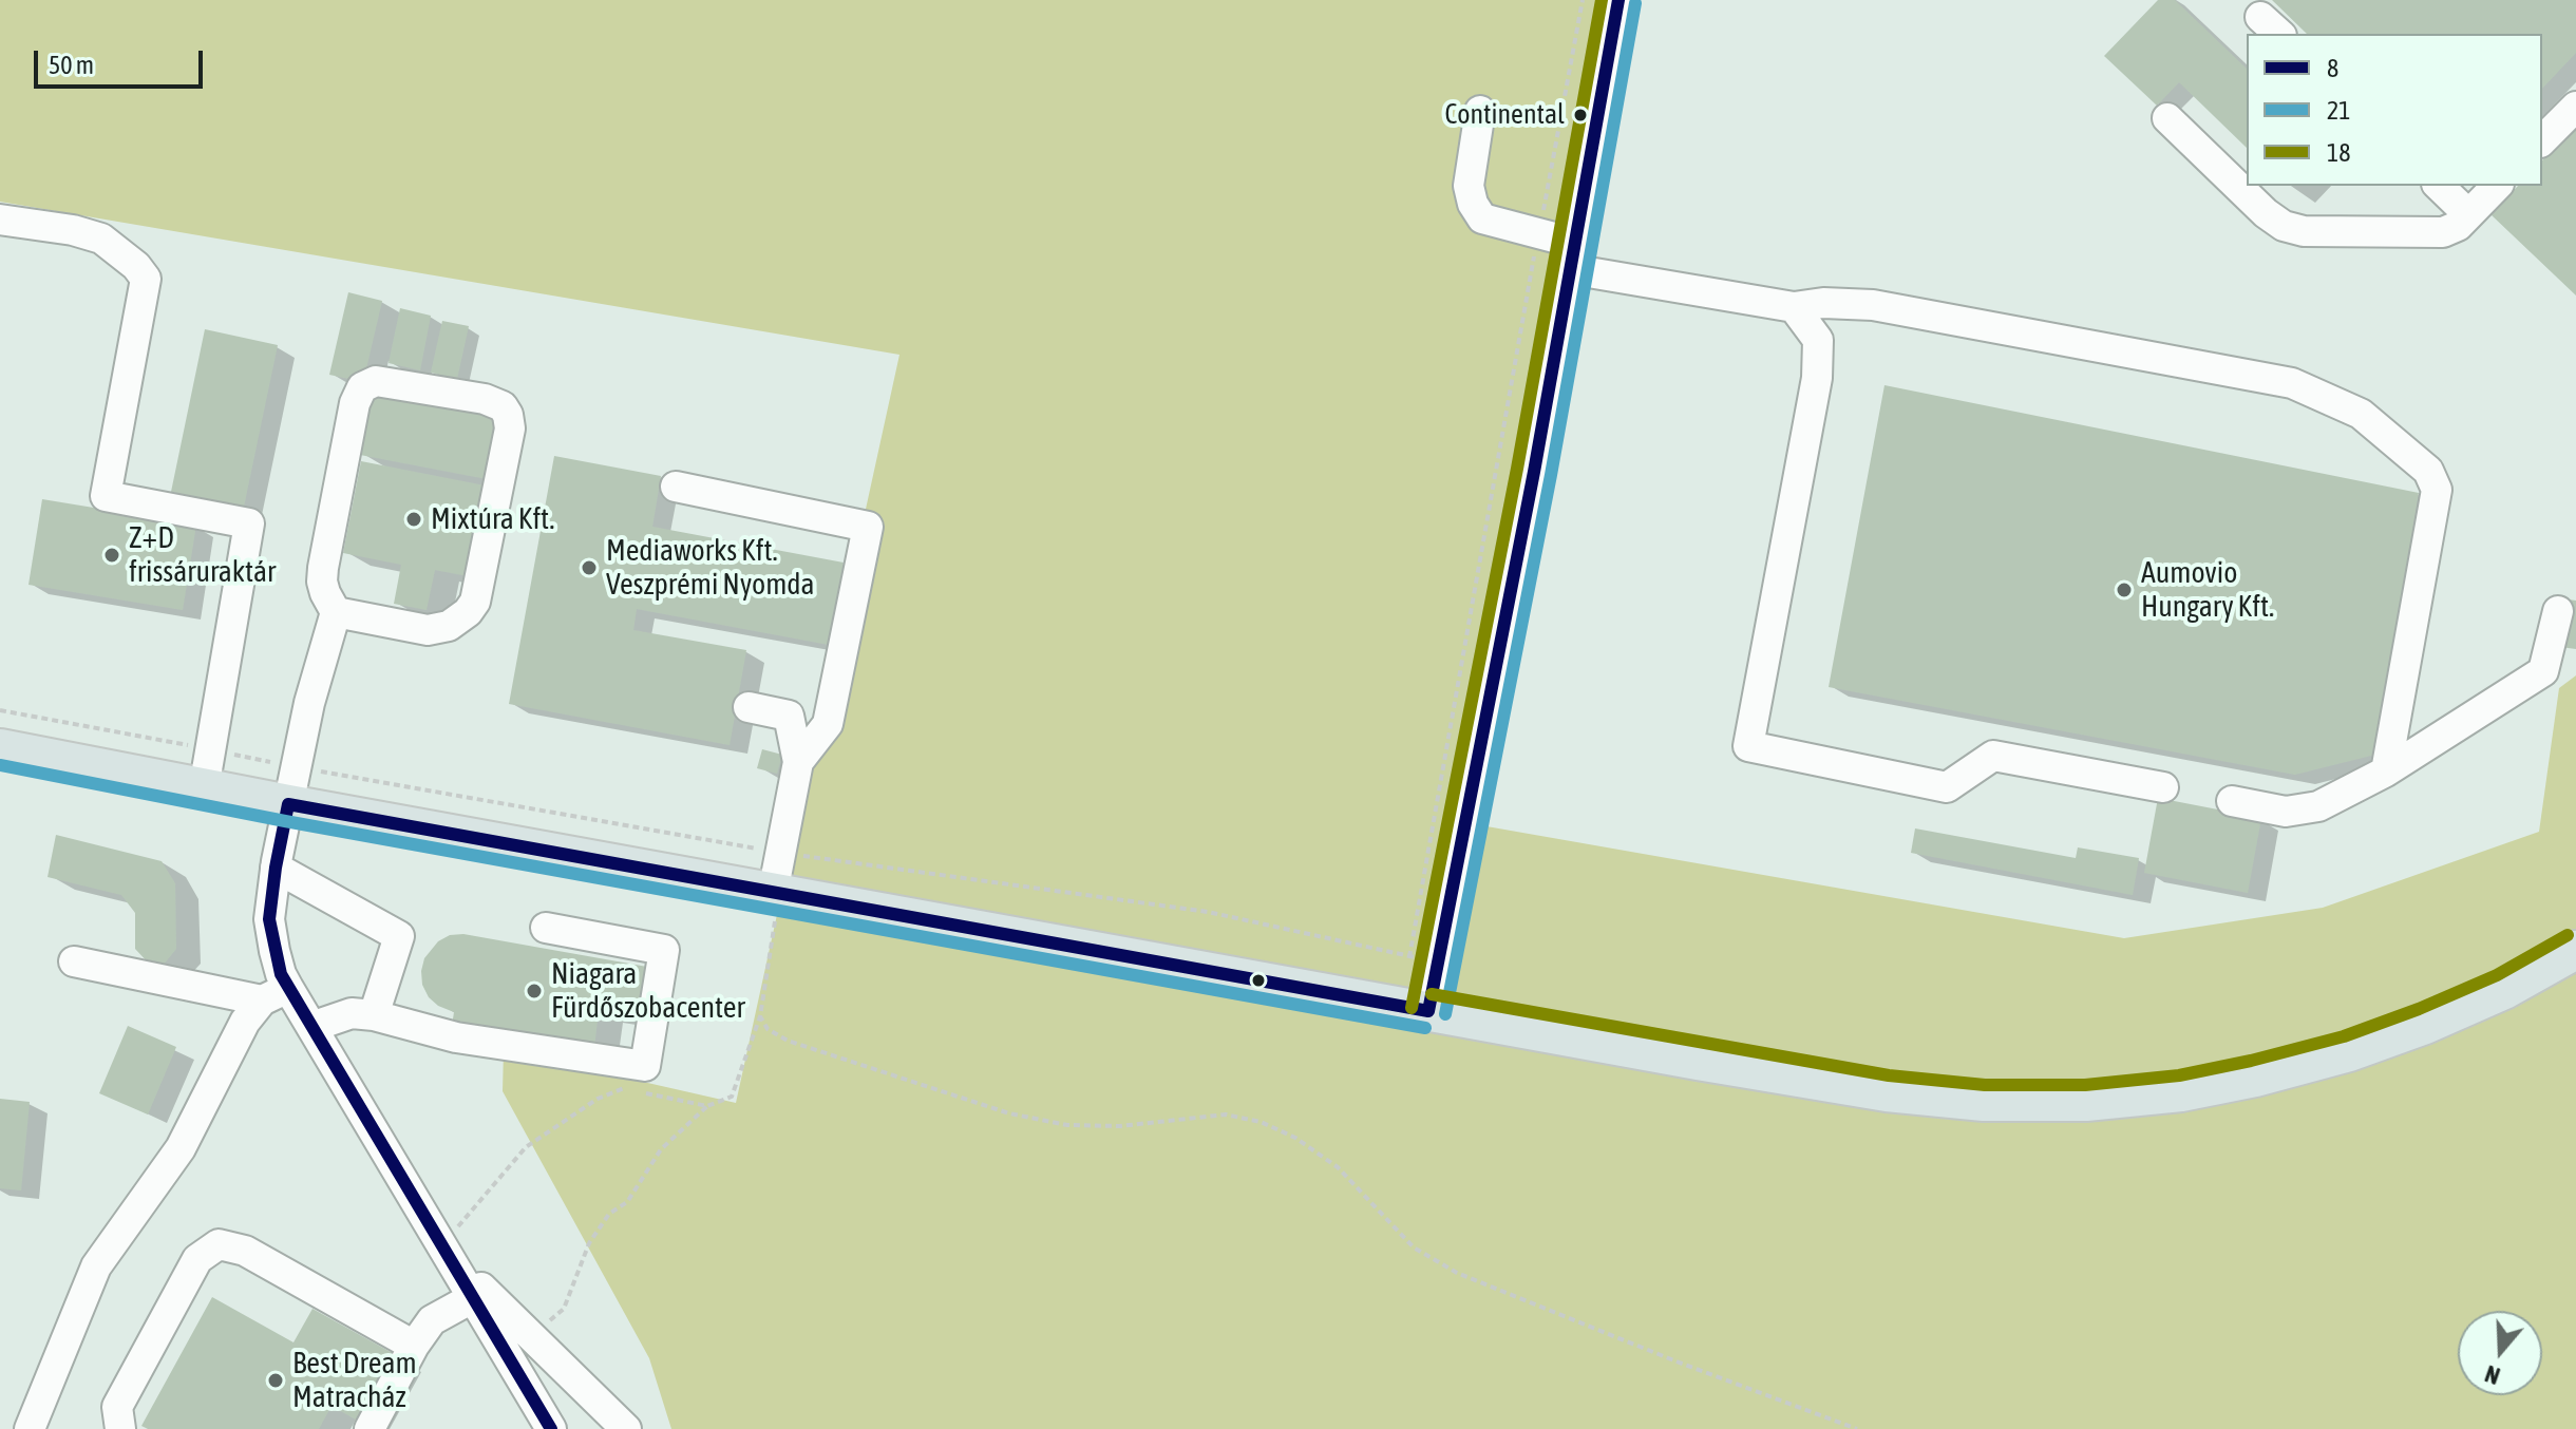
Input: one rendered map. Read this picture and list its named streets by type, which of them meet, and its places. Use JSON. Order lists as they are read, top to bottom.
{
  "places": [
    "Continental",
    "Mixtúra Kft.",
    "Z+D frissáruraktár",
    "Mediaworks Kft. Veszprémi Nyomda",
    "Aumovio Hungary Kft.",
    "Niagara Fürdőszobacenter",
    "Best Dream Matracház"
  ],
  "lines": ["transit line 8", "transit line 18", "transit line 21"],
  "legend": ["8", "21", "18"],
  "scale_bar": "50 m",
  "north": "bottom"
}
